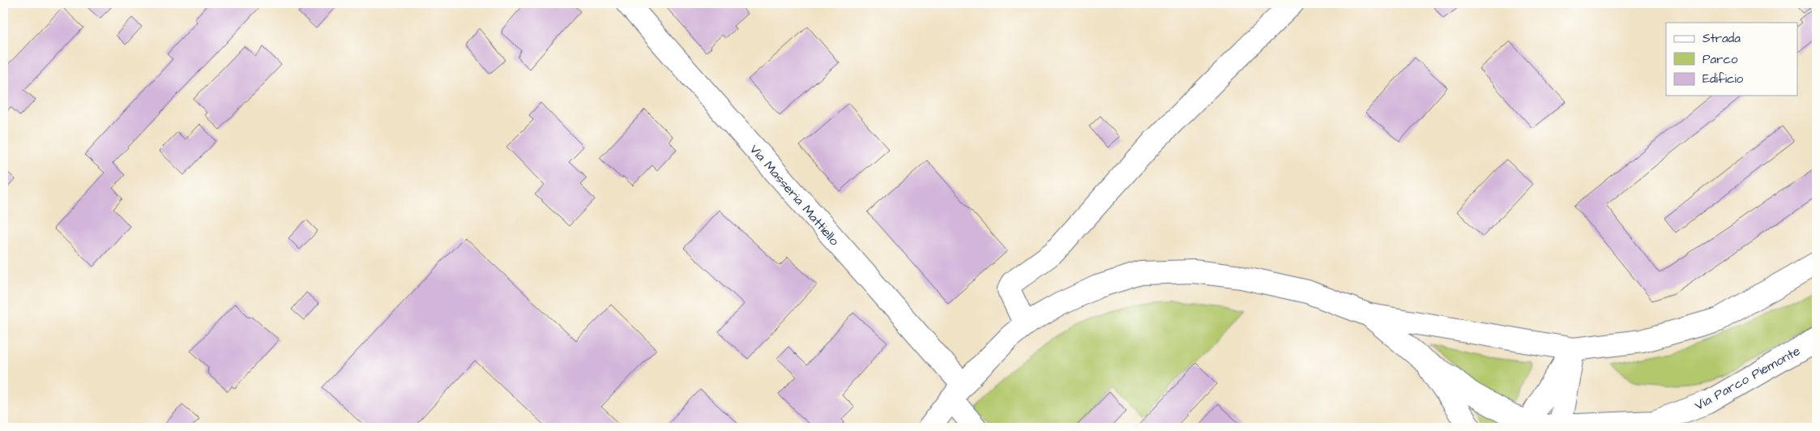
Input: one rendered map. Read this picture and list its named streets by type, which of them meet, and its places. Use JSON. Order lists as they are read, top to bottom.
{
  "streets": {
    "street": ["Via Masseria Mattiello", "Via Parco Piemonte"]
  },
  "legend": ["Strada", "Parco", "Edificio"]
}
